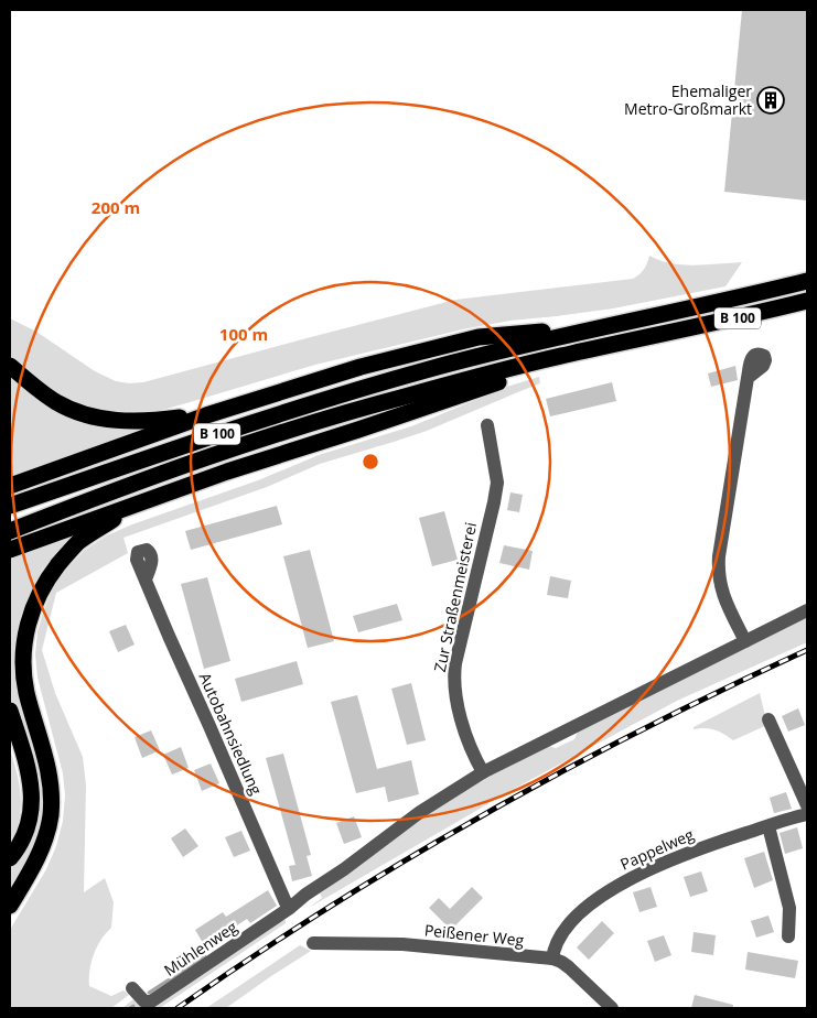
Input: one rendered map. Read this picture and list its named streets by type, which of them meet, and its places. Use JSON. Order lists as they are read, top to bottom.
{
  "streets": {
    "highway": ["B 100"],
    "street": [
      "Zur Straßenmeisterei",
      "Autobahnsiedlung",
      "Pappelweg",
      "Peißener Weg",
      "Mühlenweg"
    ]
  },
  "crossings": [
    ["Autobahnsiedlung", "Mühlenweg"],
    ["Pappelweg", "Peißener Weg"]
  ],
  "places": {
    "building": ["Ehemaliger Metro-Großmarkt"]
  },
  "rings": ["200 m", "100 m"]
}
